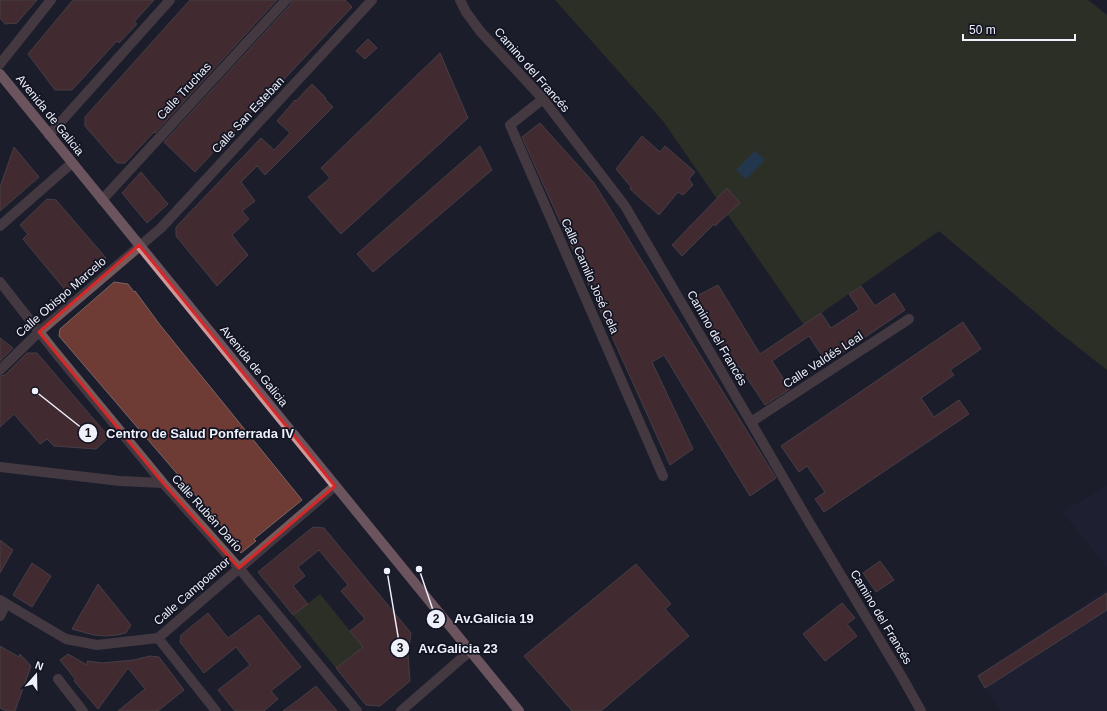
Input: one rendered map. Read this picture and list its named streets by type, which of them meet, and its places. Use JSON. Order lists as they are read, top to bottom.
{
  "streets": {
    "main road": ["Avenida de Galicia"],
    "street": [
      "Camino del Francés",
      "Calle Truchas",
      "Calle San Esteban",
      "Calle Camilo José Cela",
      "Calle Obispo Marcelo",
      "Calle Valdés Leal",
      "Calle Rubén Darío",
      "Calle Campoamor"
    ]
  },
  "crossings": [
    ["Camino del Francés", "Calle Camilo José Cela"],
    ["Camino del Francés", "Calle Valdés Leal"],
    ["Calle Truchas", "Avenida de Galicia"],
    ["Avenida de Galicia", "Calle San Esteban"],
    ["Avenida de Galicia", "Calle Obispo Marcelo"],
    ["Avenida de Galicia", "Calle Campoamor"],
    ["Calle San Esteban", "Calle Obispo Marcelo"],
    ["Calle Obispo Marcelo", "Calle Rubén Darío"],
    ["Calle Rubén Darío", "Calle Campoamor"]
  ],
  "places": ["Centro de Salud Ponferrada IV", "Av.Galicia 19", "Av.Galicia 23"],
  "scale_bar": "50 m",
  "north": "top"
}
